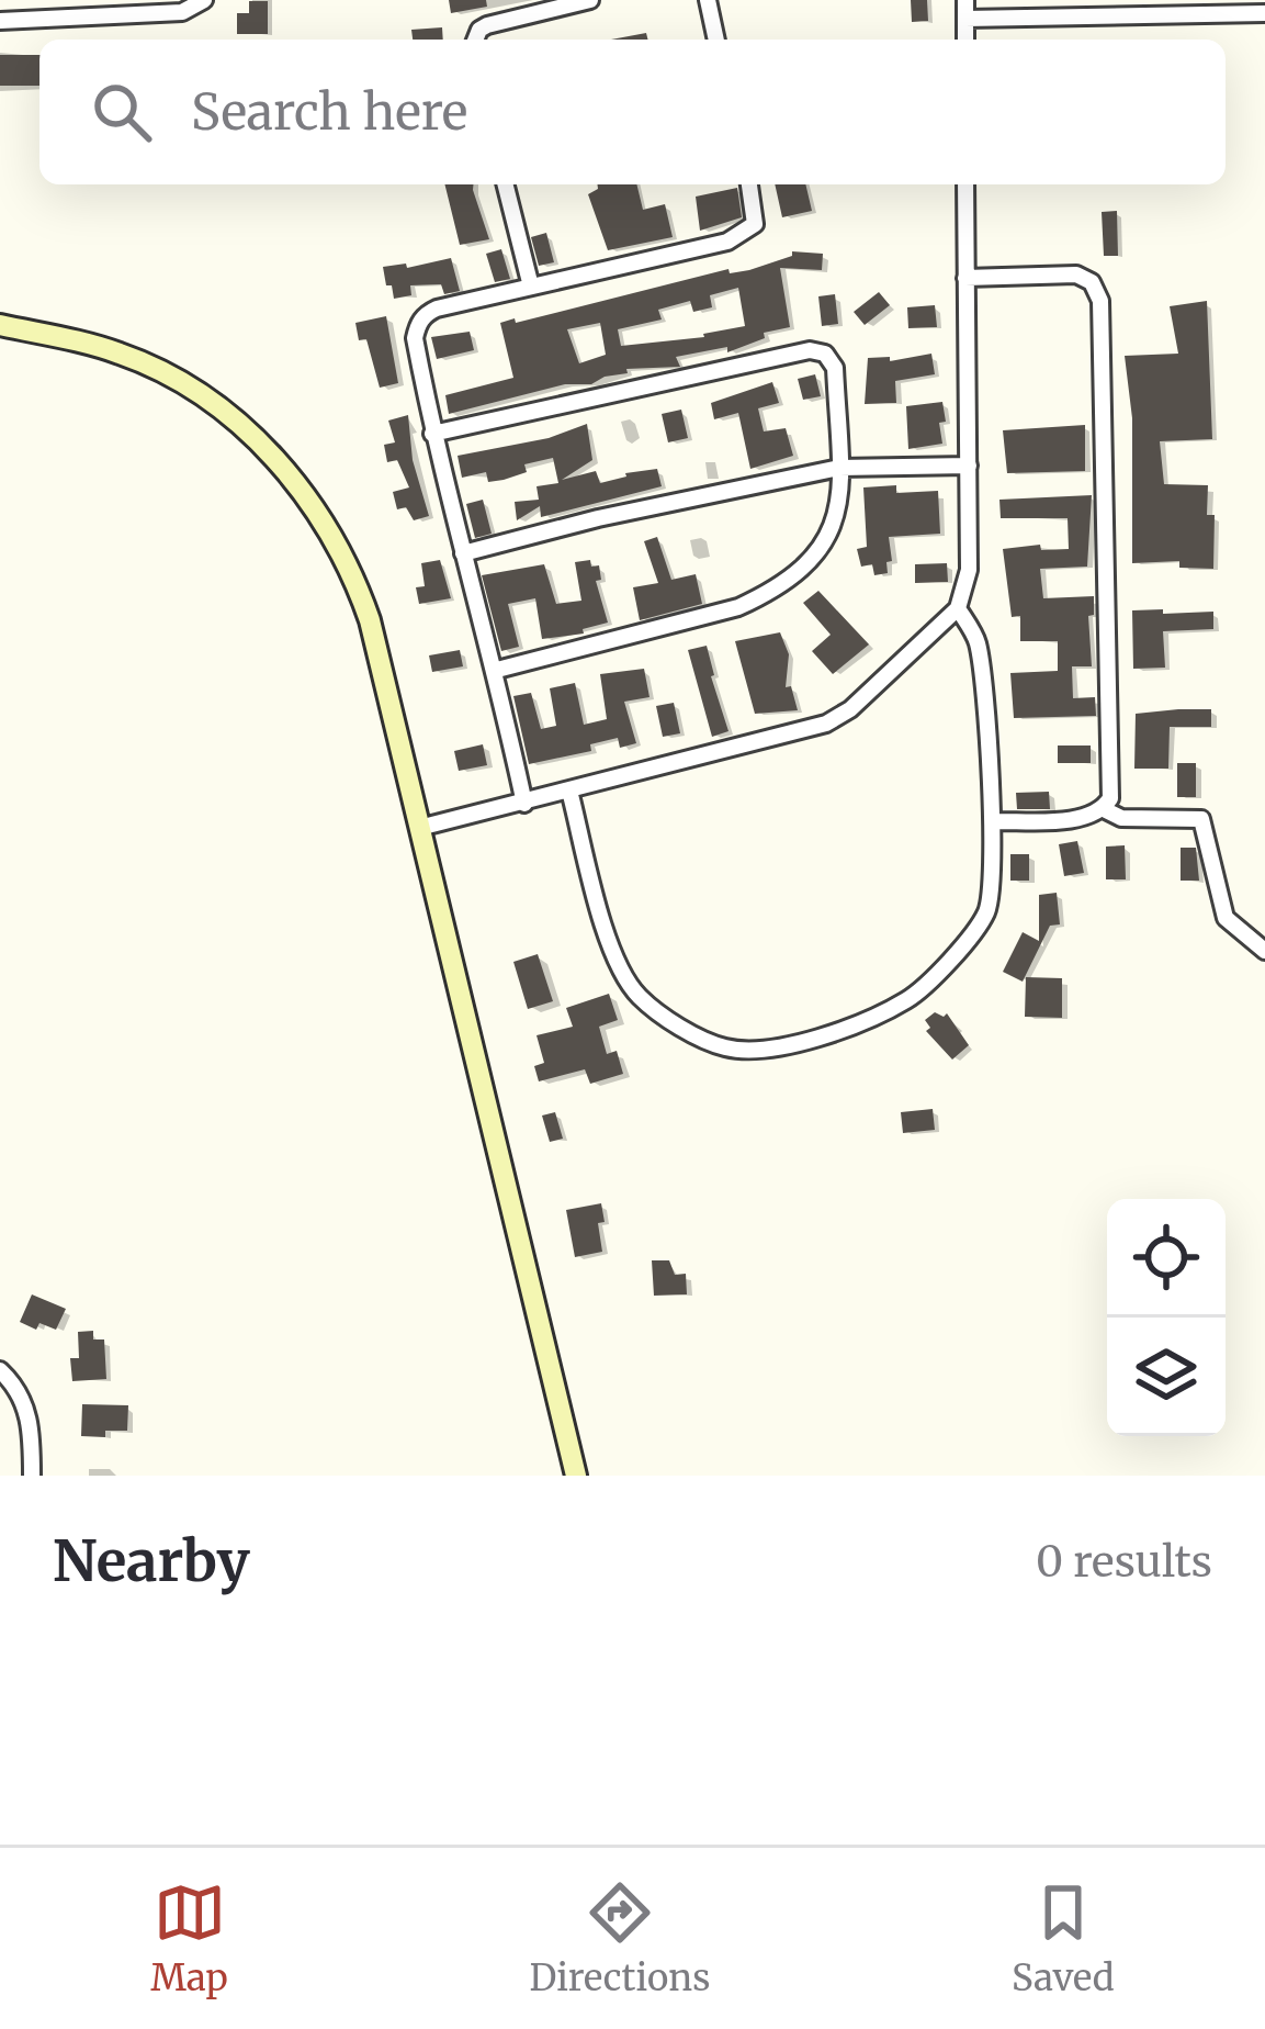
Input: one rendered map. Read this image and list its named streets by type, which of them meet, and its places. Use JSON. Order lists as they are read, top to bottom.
{
  "page": {
    "search": "Search here",
    "heading": ["Nearby", "0 results"],
    "nav": ["Map", "Directions", "Saved"]
  }
}
